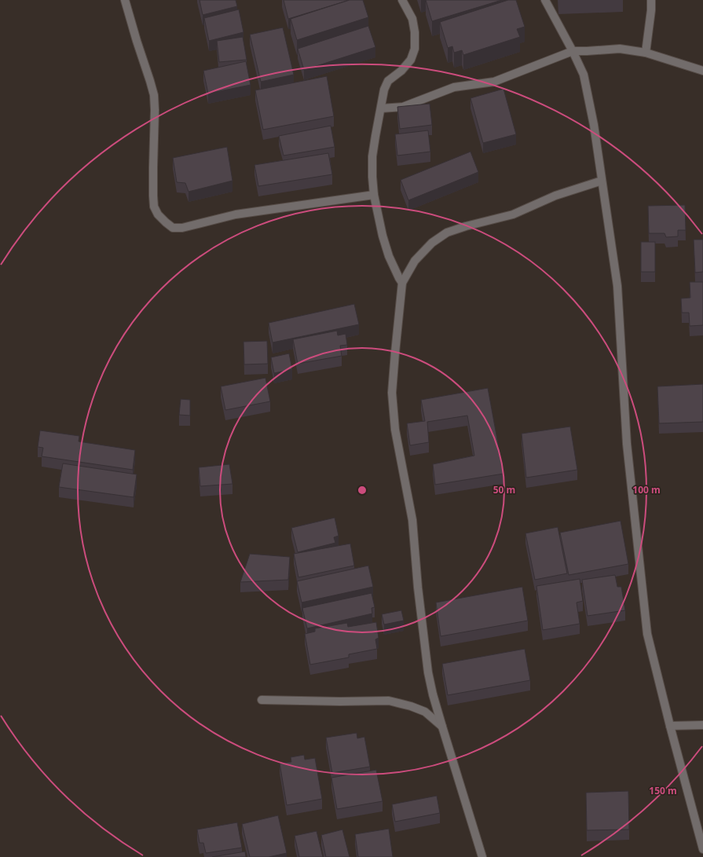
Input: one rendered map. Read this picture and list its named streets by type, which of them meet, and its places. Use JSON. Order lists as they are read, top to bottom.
{
  "rings": ["50 m", "100 m", "150 m"]
}
